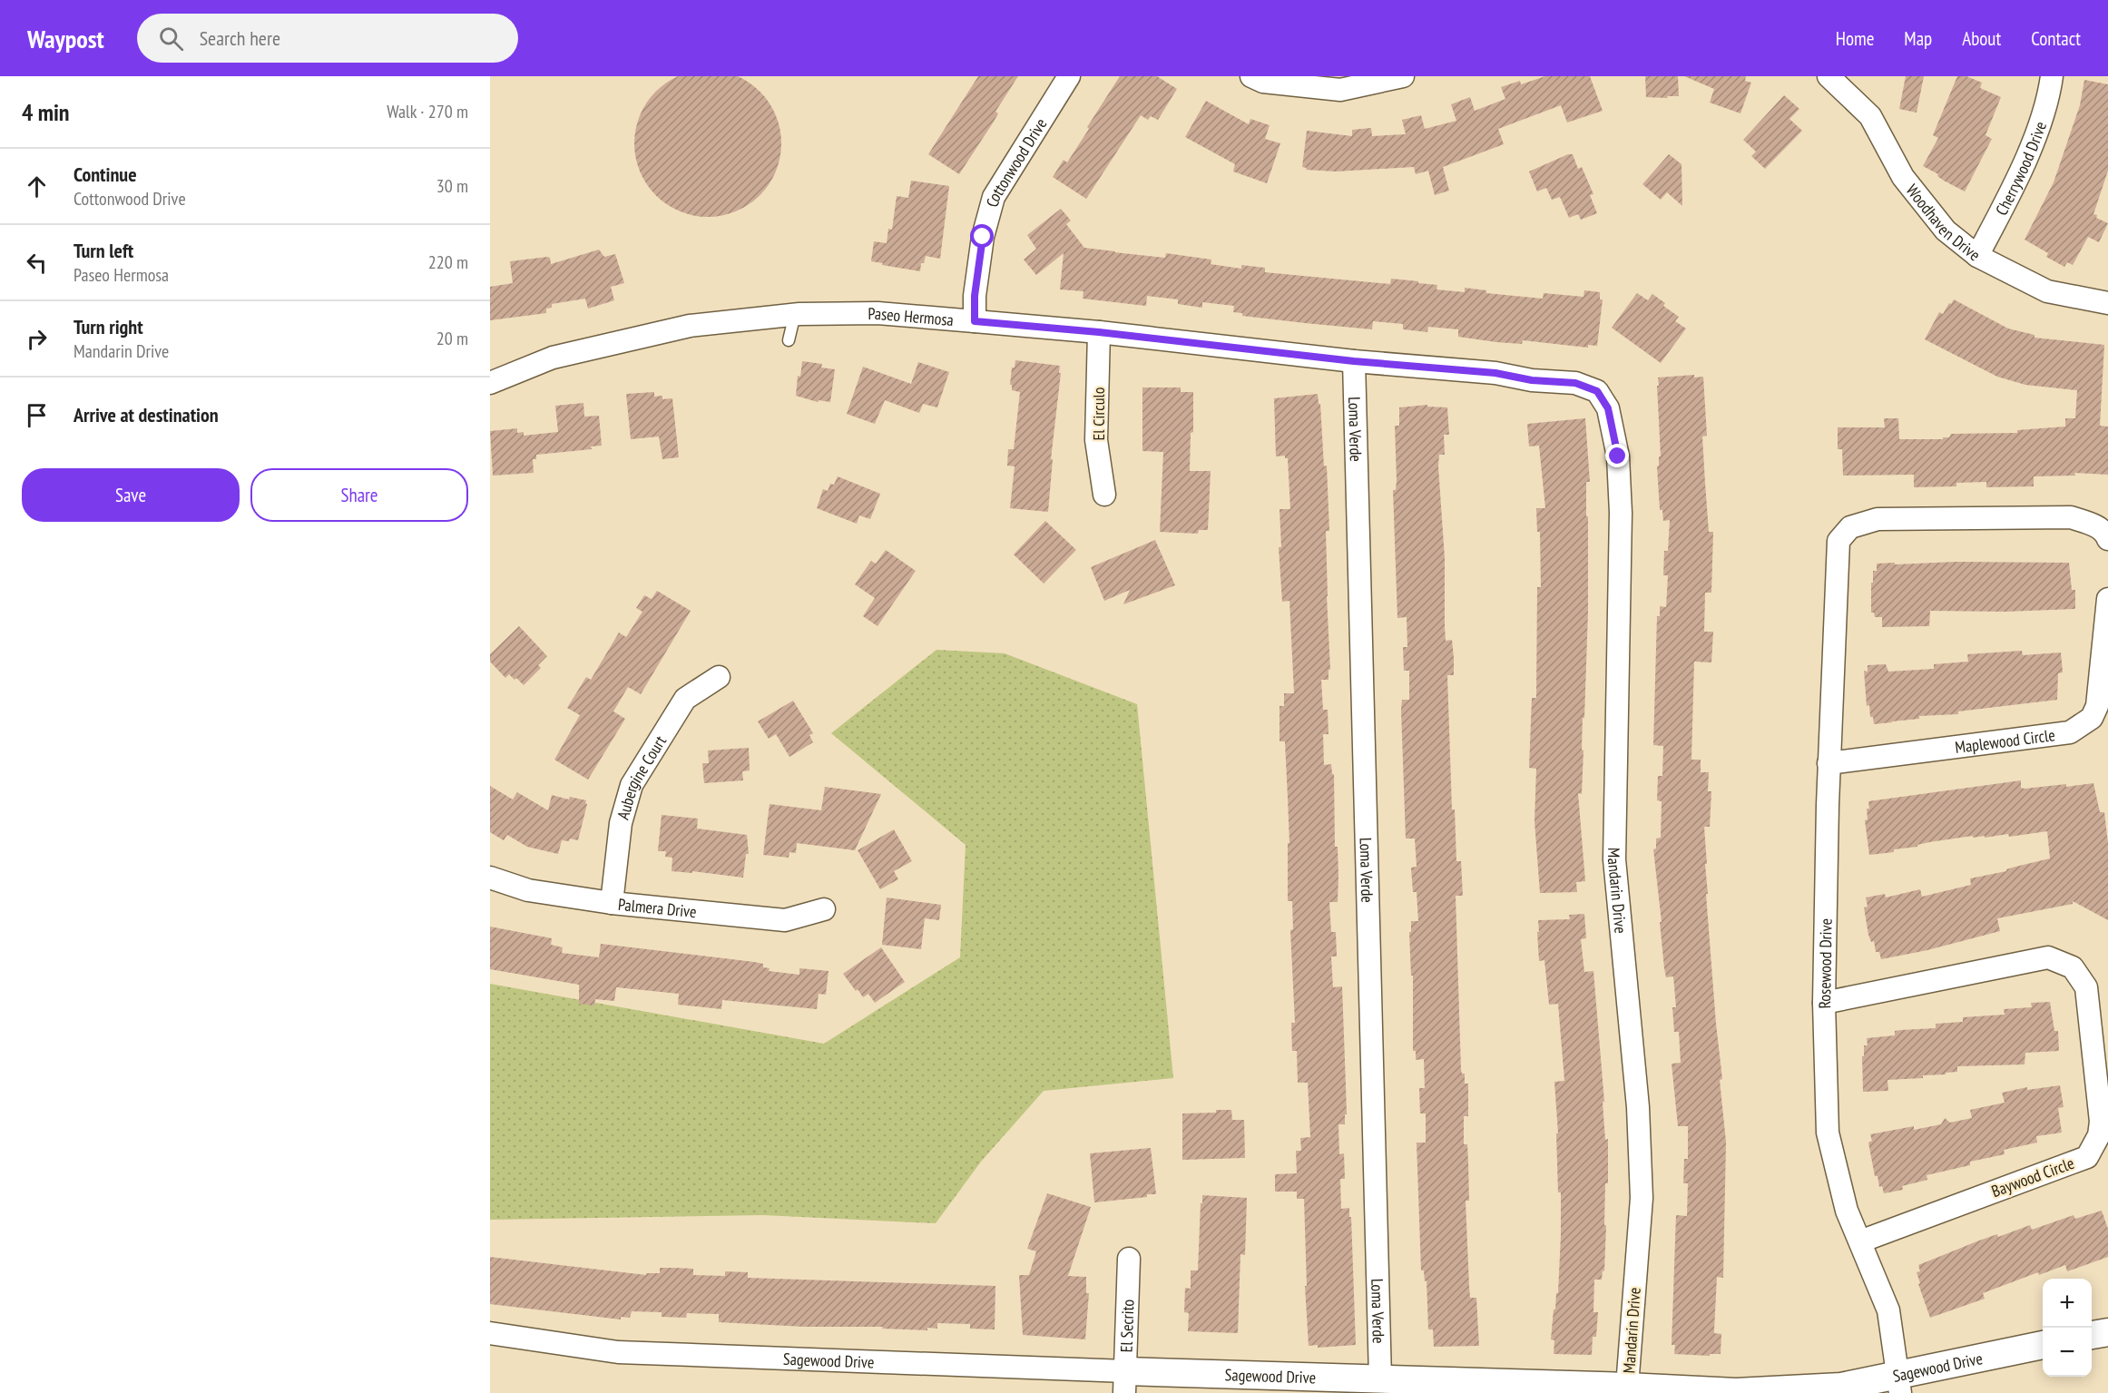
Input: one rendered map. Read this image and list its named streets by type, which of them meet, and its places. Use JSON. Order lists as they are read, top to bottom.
{
  "streets": {
    "street": [
      "Cottonwood Drive",
      "Cherrywood Drive",
      "Woodhaven Drive",
      "Paseo Hermosa",
      "El Circulo",
      "Loma Verde",
      "Maplewood Circle",
      "Aubergine Court",
      "Mandarin Drive",
      "Palmera Drive",
      "Rosewood Drive",
      "Baywood Circle",
      "El Secrito",
      "Sagewood Drive"
    ]
  },
  "crossings": [
    ["Cottonwood Drive", "Paseo Hermosa"],
    ["Cherrywood Drive", "Woodhaven Drive"],
    ["Paseo Hermosa", "El Circulo"],
    ["Paseo Hermosa", "Loma Verde"],
    ["Paseo Hermosa", "Mandarin Drive"],
    ["Loma Verde", "Sagewood Drive"],
    ["Maplewood Circle", "Rosewood Drive"],
    ["Aubergine Court", "Palmera Drive"],
    ["Mandarin Drive", "Sagewood Drive"],
    ["Rosewood Drive", "Baywood Circle"],
    ["Rosewood Drive", "Sagewood Drive"],
    ["El Secrito", "Sagewood Drive"]
  ],
  "page": {
    "header": "Waypost",
    "search": "Search here",
    "nav": [
      "Home",
      "Map",
      "About",
      "Contact"
    ],
    "heading": ["4 min", "Walk · 270 m"],
    "list": [
      ["Continue", "Cottonwood Drive", "30 m"],
      ["Turn left", "Paseo Hermosa", "220 m"],
      ["Turn right", "Mandarin Drive", "20 m"],
      "Arrive at destination"
    ],
    "buttons": ["Save", "Share"],
    "map_buttons": ["+", "−"]
  }
}
